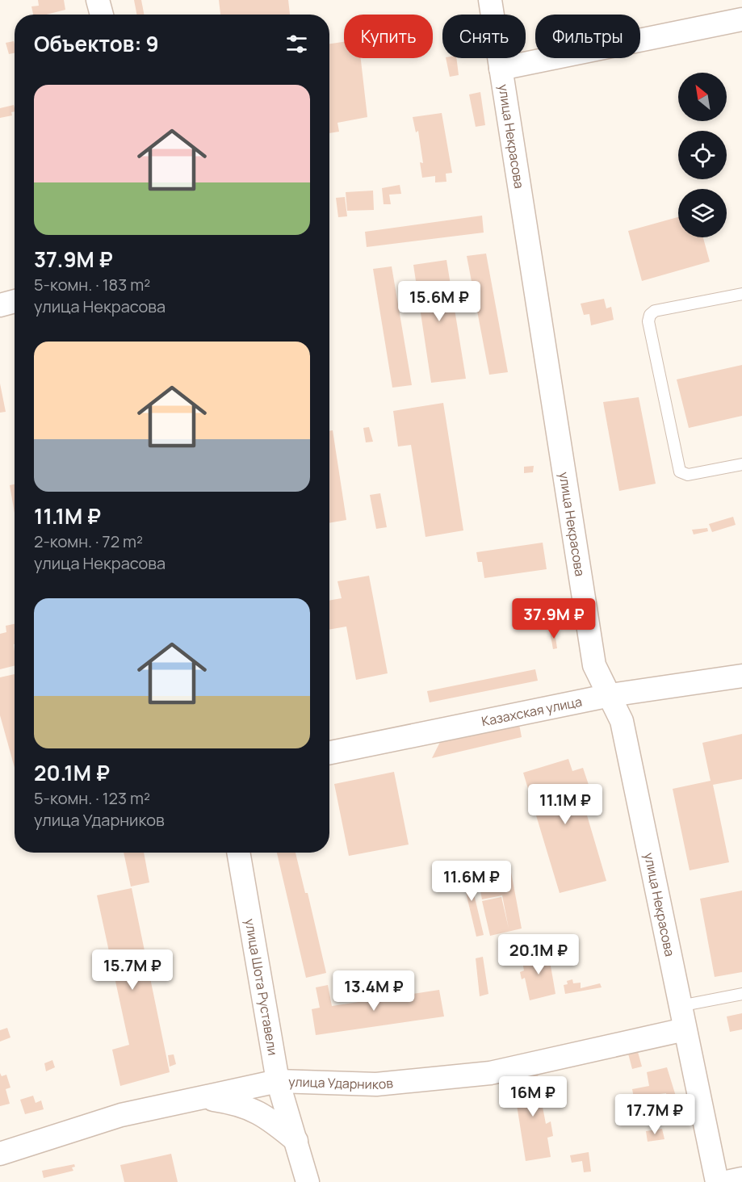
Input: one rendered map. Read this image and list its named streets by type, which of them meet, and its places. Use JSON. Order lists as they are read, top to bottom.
{
  "streets": {
    "street": [
      "улица Некрасова",
      "Казахская улица",
      "улица Шота Руставели",
      "улица Ударников"
    ]
  },
  "crossings": [
    ["улица Некрасова", "Казахская улица"],
    ["улица Некрасова", "улица Ударников"],
    ["улица Шота Руставели", "улица Ударников"]
  ],
  "north": "top left",
  "page": {
    "chip": ["Купить", "Снять", "Фильтры"],
    "heading": "Объектов: 9",
    "list": [
      {
        "name": "37.9M ₽",
        "note": "5-комн. · 183 m² · улица Некрасова"
      },
      {
        "name": "11.1M ₽",
        "note": "2-комн. · 72 m² · улица Некрасова"
      },
      {
        "name": "20.1M ₽",
        "note": "5-комн. · 123 m² · улица Ударников"
      }
    ],
    "price": [
      "15.6M ₽",
      "37.9M ₽",
      "11.1M ₽",
      "11.6M ₽",
      "20.1M ₽",
      "15.7M ₽",
      "13.4M ₽",
      "16M ₽",
      "17.7M ₽"
    ]
  }
}
